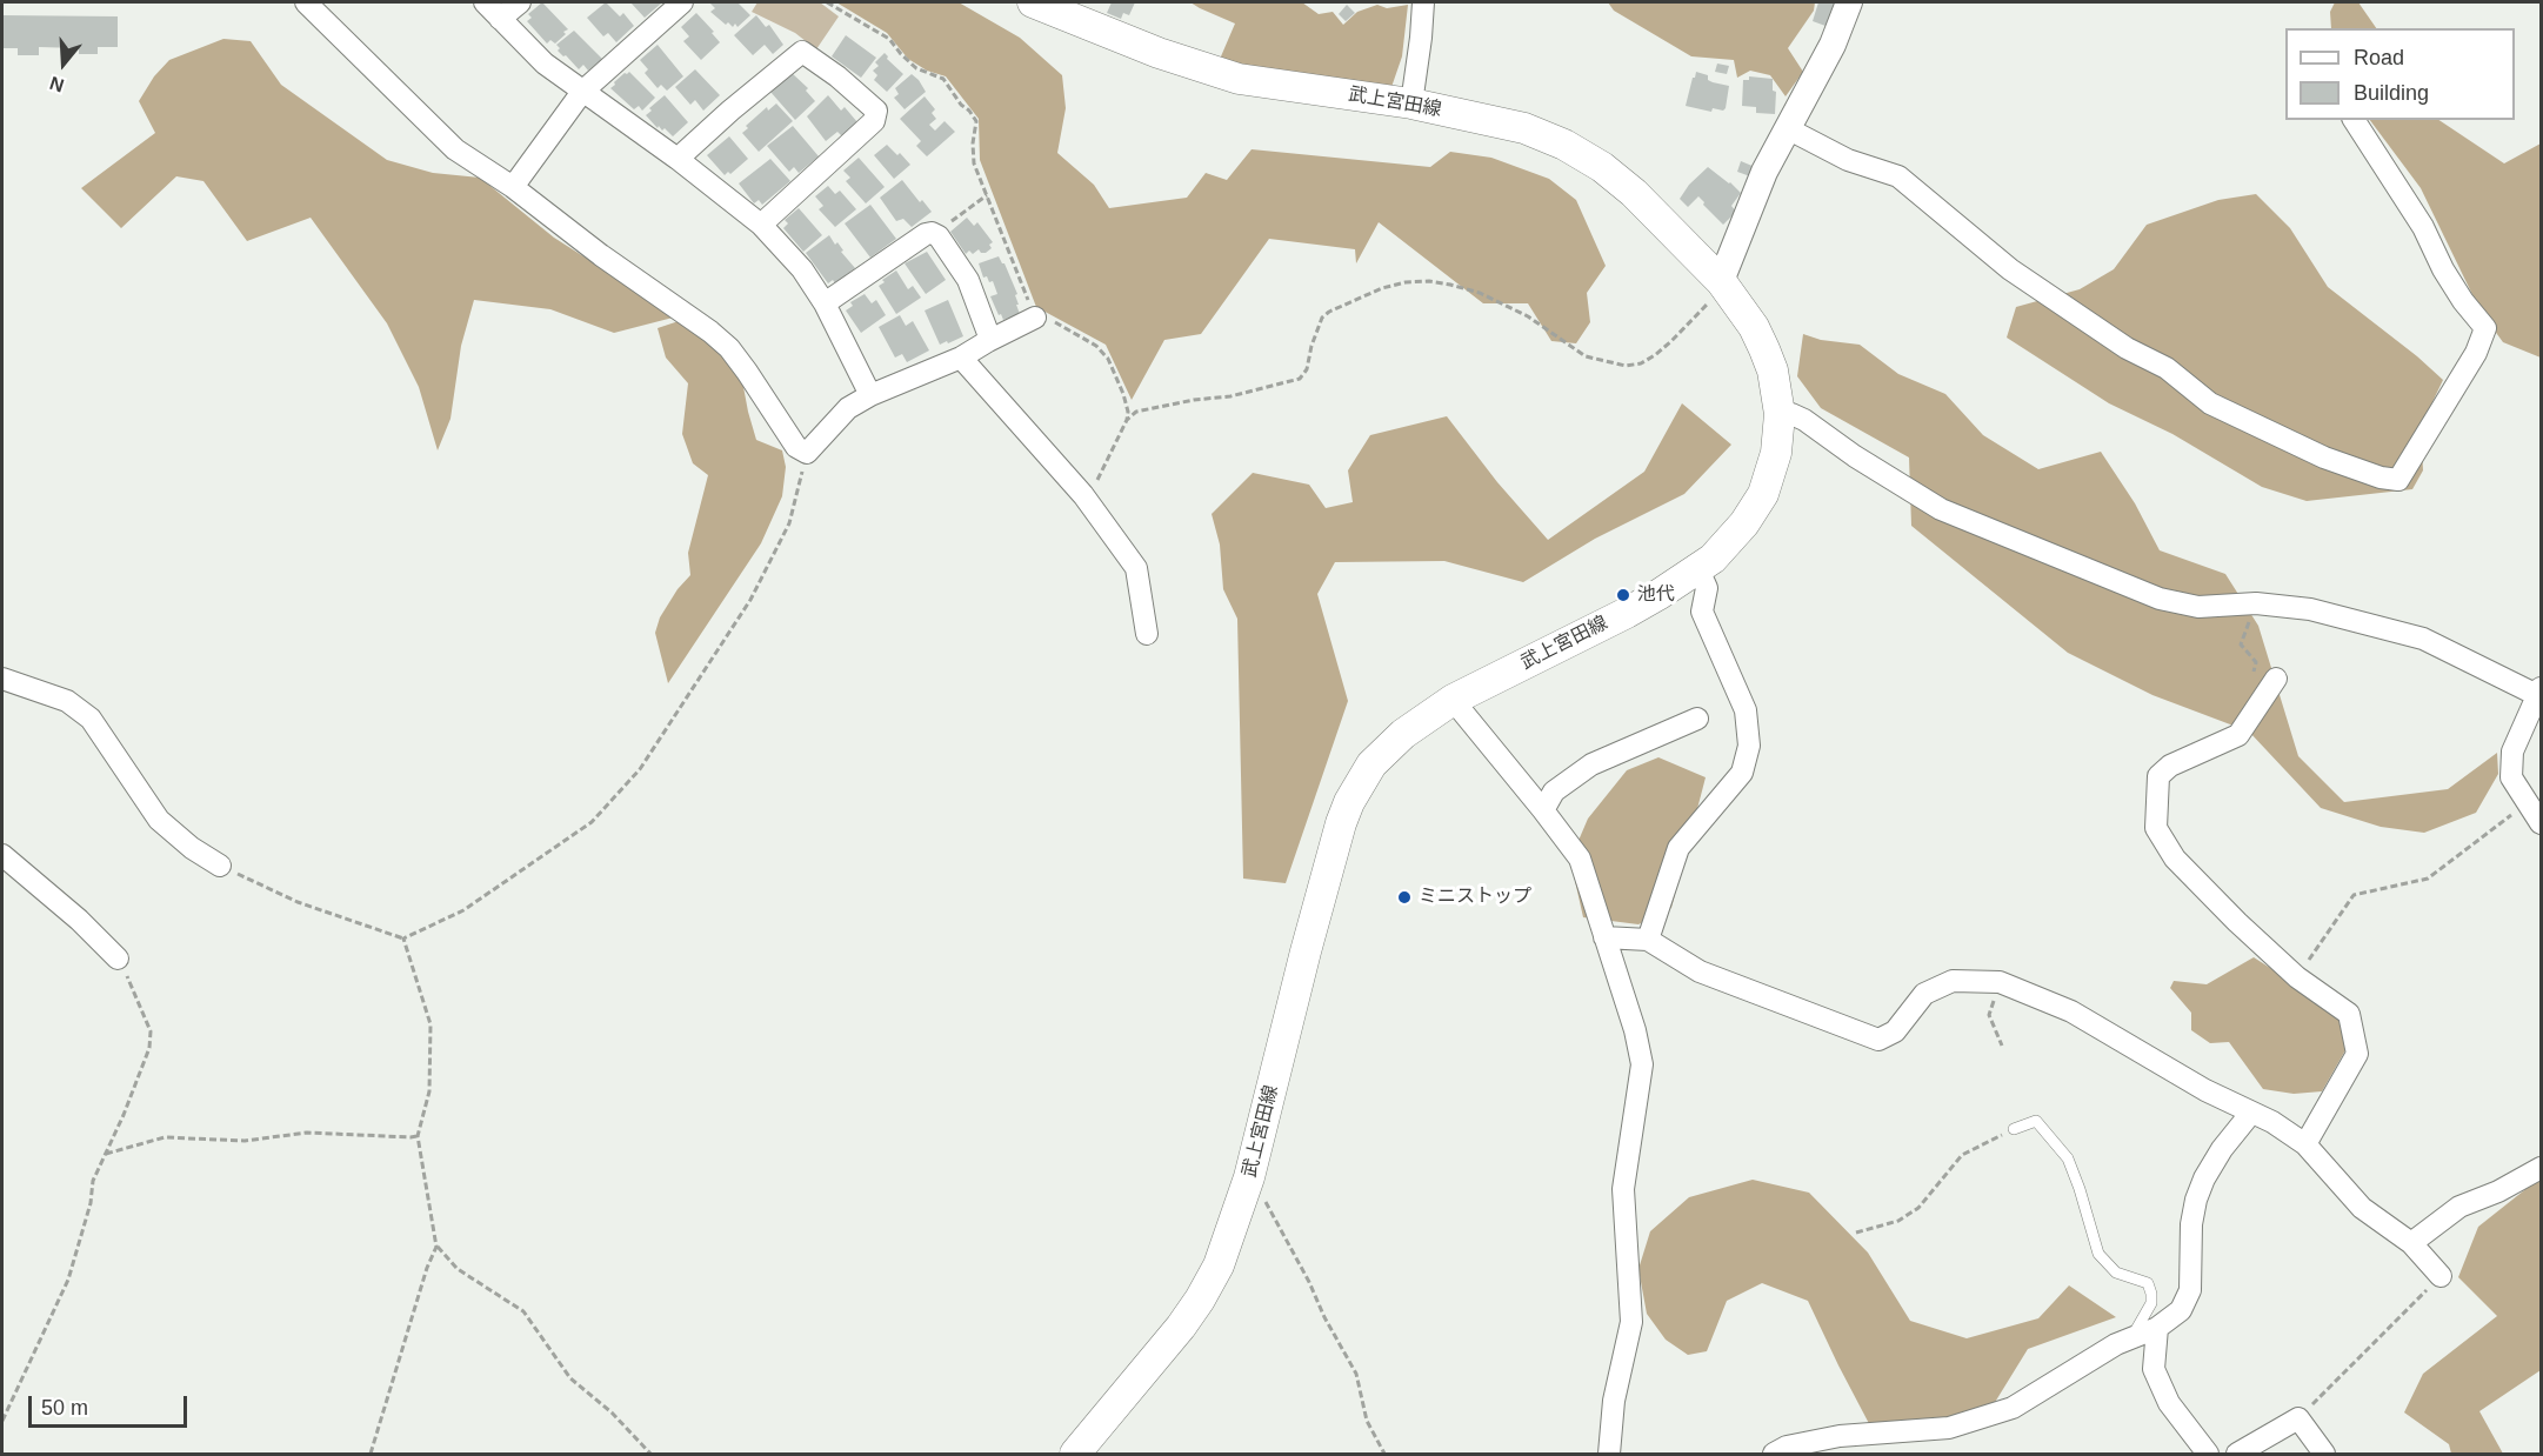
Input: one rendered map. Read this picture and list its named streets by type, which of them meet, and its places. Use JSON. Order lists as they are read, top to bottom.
{
  "streets": {
    "main road": ["武上宮田線"]
  },
  "places": ["池代", "ミニストップ"],
  "legend": ["Road", "Building"],
  "scale_bar": "50 m",
  "north": "bottom"
}
